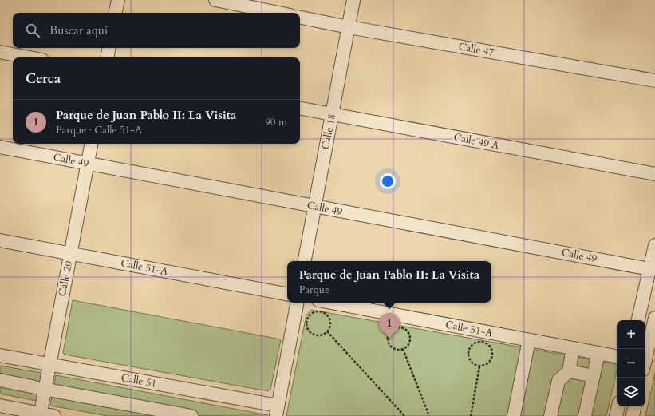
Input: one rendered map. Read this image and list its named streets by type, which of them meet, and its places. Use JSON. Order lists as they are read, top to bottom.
{
  "streets": {
    "street": [
      "Calle 47",
      "Calle 18",
      "Calle 49 A",
      "Calle 49",
      "Calle 51-A",
      "Calle 20",
      "Calle 51"
    ]
  },
  "crossings": [
    ["Calle 47", "Calle 18"],
    ["Calle 18", "Calle 49 A"],
    ["Calle 18", "Calle 49"],
    ["Calle 49", "Calle 20"],
    ["Calle 51-A", "Calle 20"],
    ["Calle 20", "Calle 51"]
  ],
  "page": {
    "search": "Buscar aquí",
    "heading": "Cerca",
    "list": [
      {
        "mark": "1",
        "name": "Parque de Juan Pablo II: La Visita",
        "note": "Parque · Calle 51-A",
        "value": "90 m"
      }
    ],
    "popup": ["Parque de Juan Pablo II: La Visita", "Parque"],
    "pins": "1",
    "map_buttons": ["+", "−"]
  }
}
